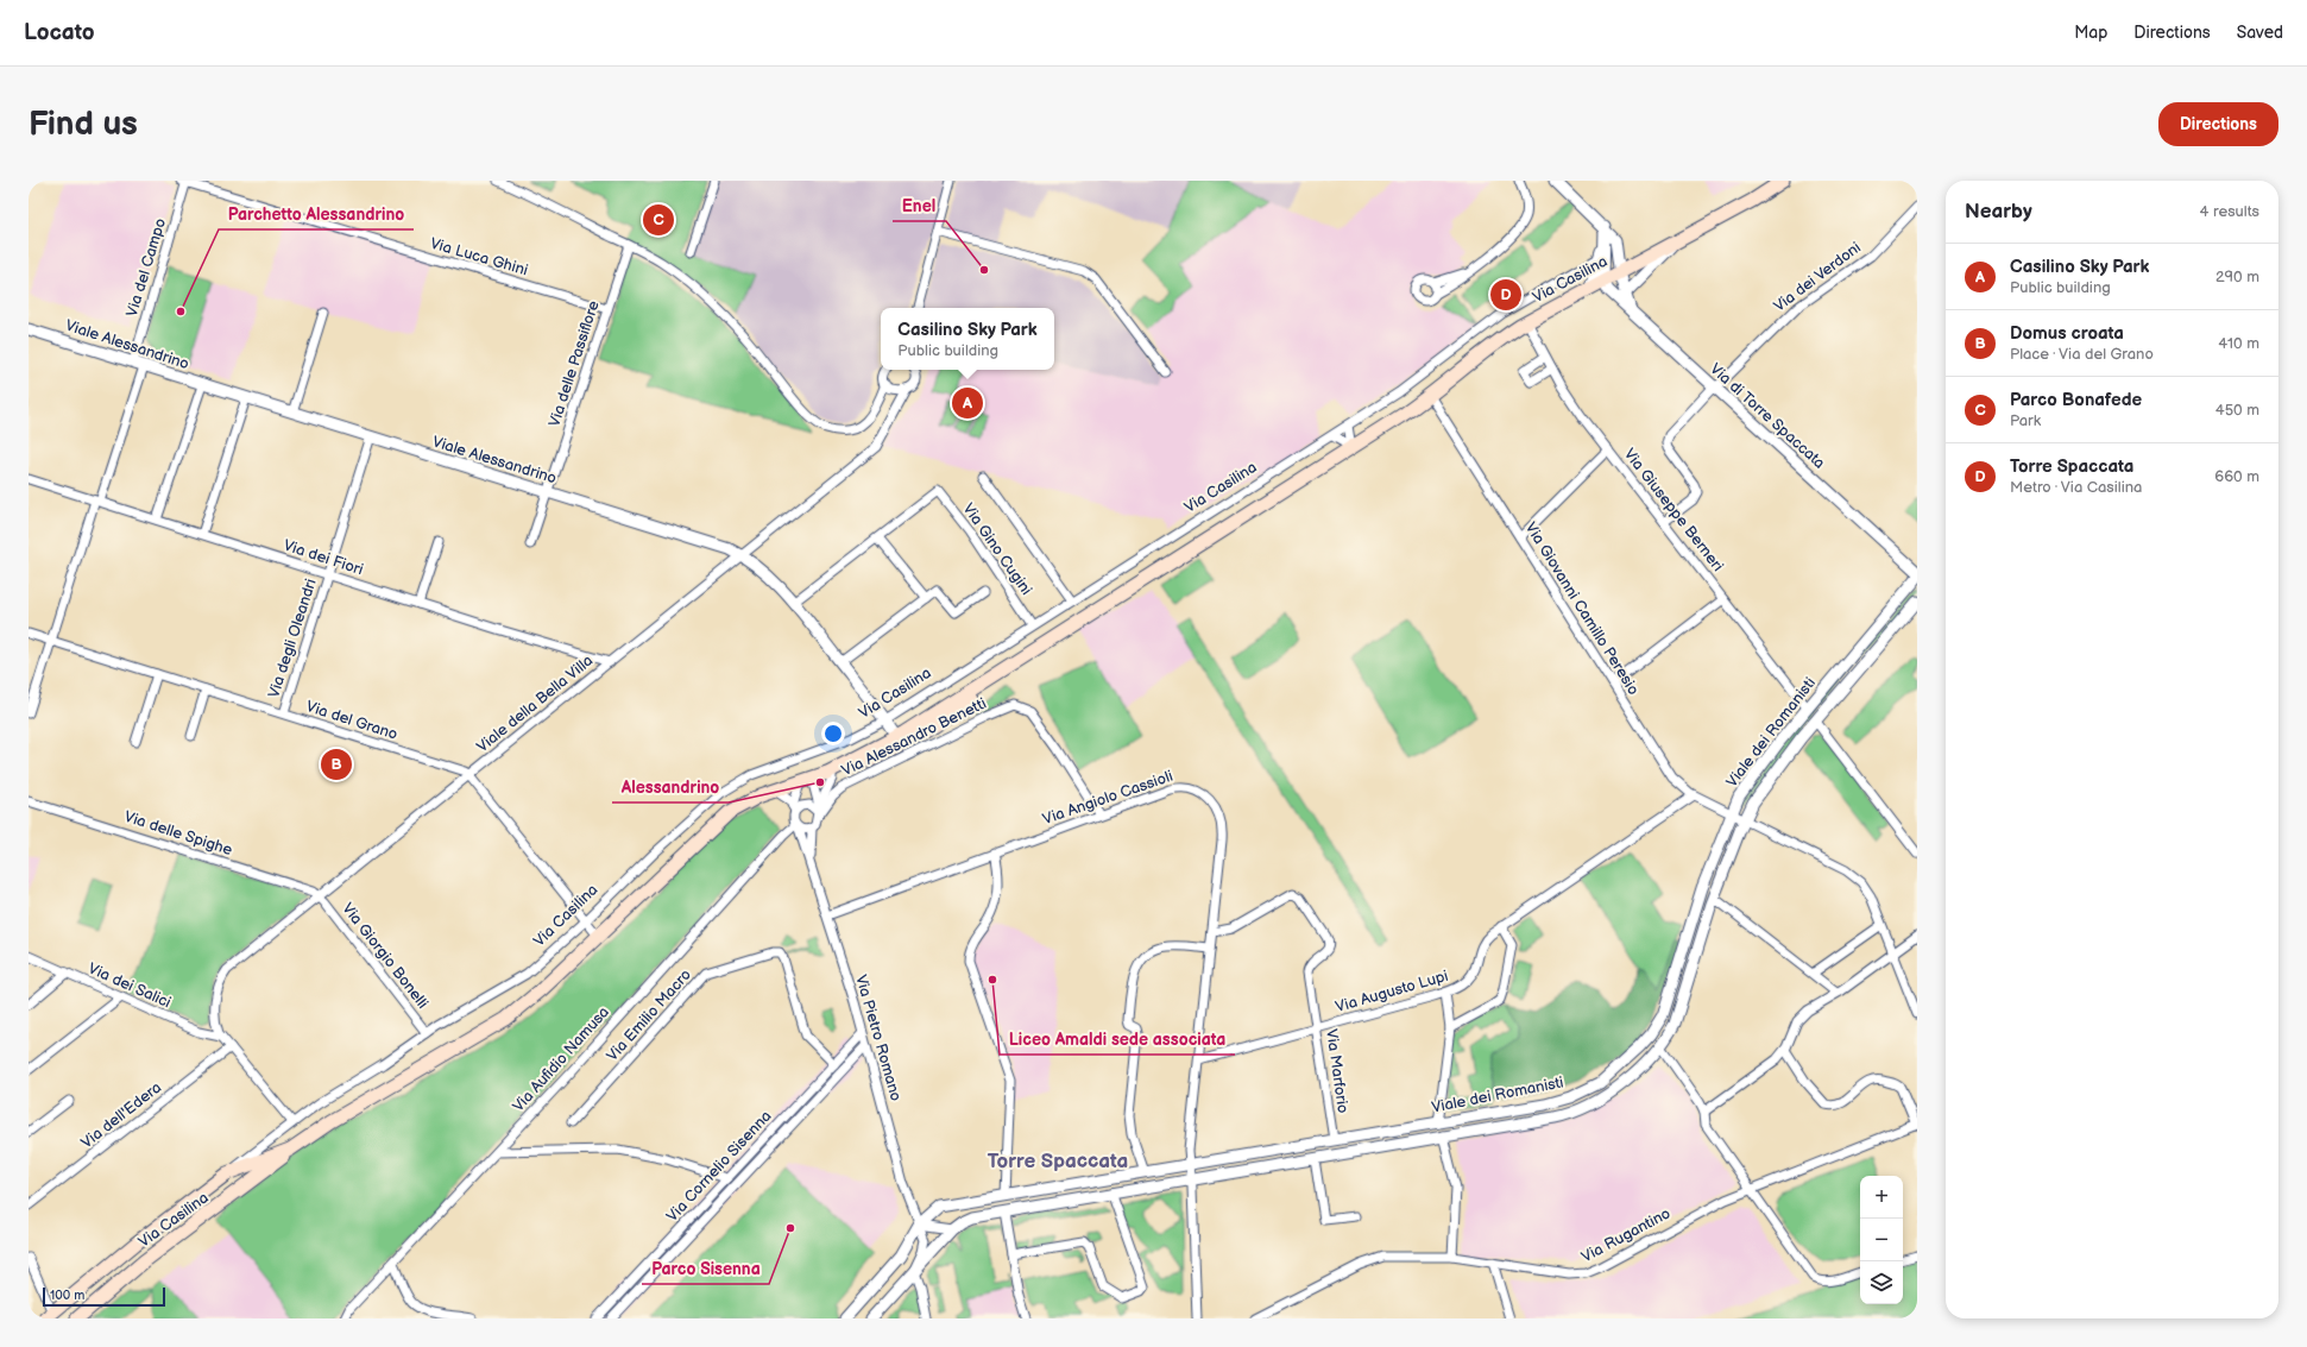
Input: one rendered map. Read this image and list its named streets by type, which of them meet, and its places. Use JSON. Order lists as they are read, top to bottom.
{
  "streets": {
    "main road": ["Via Casilina"],
    "street": [
      "Via Luca Ghini",
      "Via del Campo",
      "Via dei Verdoni",
      "Viale Alessandrino",
      "Via delle Passiflore",
      "Via di Torre Spaccata",
      "Via Giuseppe Berneri",
      "Via Gino Cugini",
      "Via dei Fiori",
      "Via Giovanni Camillo Peresio",
      "Via degli Oleandri",
      "Viale della Bella Villa",
      "Via del Grano",
      "Viale dei Romanisti",
      "Via Alessandro Benetti",
      "Via Angiolo Cassioli",
      "Via delle Spighe",
      "Via Giorgio Bonelli",
      "Via dei Salici",
      "Via Augusto Lupi",
      "Via Emilio Macro",
      "Via Pietro Romano",
      "Via Aufidio Namusa",
      "Via Marforio",
      "Via dell'Edera",
      "Via Cornelio Sisenna",
      "Via Rugantino"
    ]
  },
  "crossings": [
    ["Via Luca Ghini", "Via del Campo"],
    ["Via Luca Ghini", "Via delle Passiflore"],
    ["Via del Campo", "Viale Alessandrino"],
    ["Via del Campo", "Via dei Fiori"],
    ["Via del Campo", "Via del Grano"],
    ["Via dei Verdoni", "Via di Torre Spaccata"],
    ["Via dei Verdoni", "Via Giuseppe Berneri"],
    ["Via Casilina", "Viale Alessandrino"],
    ["Via Casilina", "Via di Torre Spaccata"],
    ["Via Casilina", "Via Giuseppe Berneri"],
    ["Via Casilina", "Via Gino Cugini"],
    ["Via Casilina", "Via Giovanni Camillo Peresio"],
    ["Via Casilina", "Via del Grano"],
    ["Via Casilina", "Via Giorgio Bonelli"],
    ["Viale Alessandrino", "Via delle Passiflore"],
    ["Viale Alessandrino", "Via degli Oleandri"],
    ["Viale Alessandrino", "Viale della Bella Villa"],
    ["Via Giuseppe Berneri", "Viale dei Romanisti"],
    ["Via dei Fiori", "Via degli Oleandri"],
    ["Via dei Fiori", "Viale della Bella Villa"],
    ["Via Giovanni Camillo Peresio", "Viale dei Romanisti"],
    ["Via Giovanni Camillo Peresio", "Via Augusto Lupi"],
    ["Via degli Oleandri", "Via del Grano"],
    ["Viale della Bella Villa", "Via del Grano"],
    ["Viale della Bella Villa", "Via delle Spighe"],
    ["Viale della Bella Villa", "Via Giorgio Bonelli"],
    ["Viale della Bella Villa", "Via dei Salici"],
    ["Viale della Bella Villa", "Via dell'Edera"],
    ["Viale dei Romanisti", "Via Angiolo Cassioli"],
    ["Viale dei Romanisti", "Via Pietro Romano"],
    ["Viale dei Romanisti", "Via Marforio"],
    ["Via Alessandro Benetti", "Via Angiolo Cassioli"],
    ["Via Alessandro Benetti", "Via Pietro Romano"],
    ["Via Alessandro Benetti", "Via Aufidio Namusa"],
    ["Via Angiolo Cassioli", "Via Augusto Lupi"],
    ["Via Angiolo Cassioli", "Via Pietro Romano"],
    ["Via Angiolo Cassioli", "Via Marforio"],
    ["Via delle Spighe", "Via Giorgio Bonelli"],
    ["Via Augusto Lupi", "Via Marforio"],
    ["Via Emilio Macro", "Via Cornelio Sisenna"],
    ["Via Pietro Romano", "Via Aufidio Namusa"],
    ["Via Pietro Romano", "Via Cornelio Sisenna"]
  ],
  "districts": ["Torre Spaccata"],
  "places": [
    "Enel",
    "Parchetto Alessandrino",
    "Alessandrino",
    "Liceo Amaldi sede associata",
    "Parco Sisenna"
  ],
  "scale_bar": "100 m",
  "page": {
    "header": "Locato",
    "nav": ["Map", "Directions", "Saved"],
    "buttons": "Directions",
    "title": "Find us",
    "heading": ["Nearby", "4 results"],
    "pins": [
      "C",
      "D",
      "A",
      "B"
    ],
    "list": [
      {
        "mark": "A",
        "name": "Casilino Sky Park",
        "note": "Public building",
        "value": "290 m"
      },
      {
        "mark": "B",
        "name": "Domus croata",
        "note": "Place · Via del Grano",
        "value": "410 m"
      },
      {
        "mark": "C",
        "name": "Parco Bonafede",
        "note": "Park",
        "value": "450 m"
      },
      {
        "mark": "D",
        "name": "Torre Spaccata",
        "note": "Metro · Via Casilina",
        "value": "660 m"
      }
    ],
    "popup": ["Casilino Sky Park", "Public building"],
    "map_buttons": ["+", "−"],
    "scale": "100 m"
  }
}
